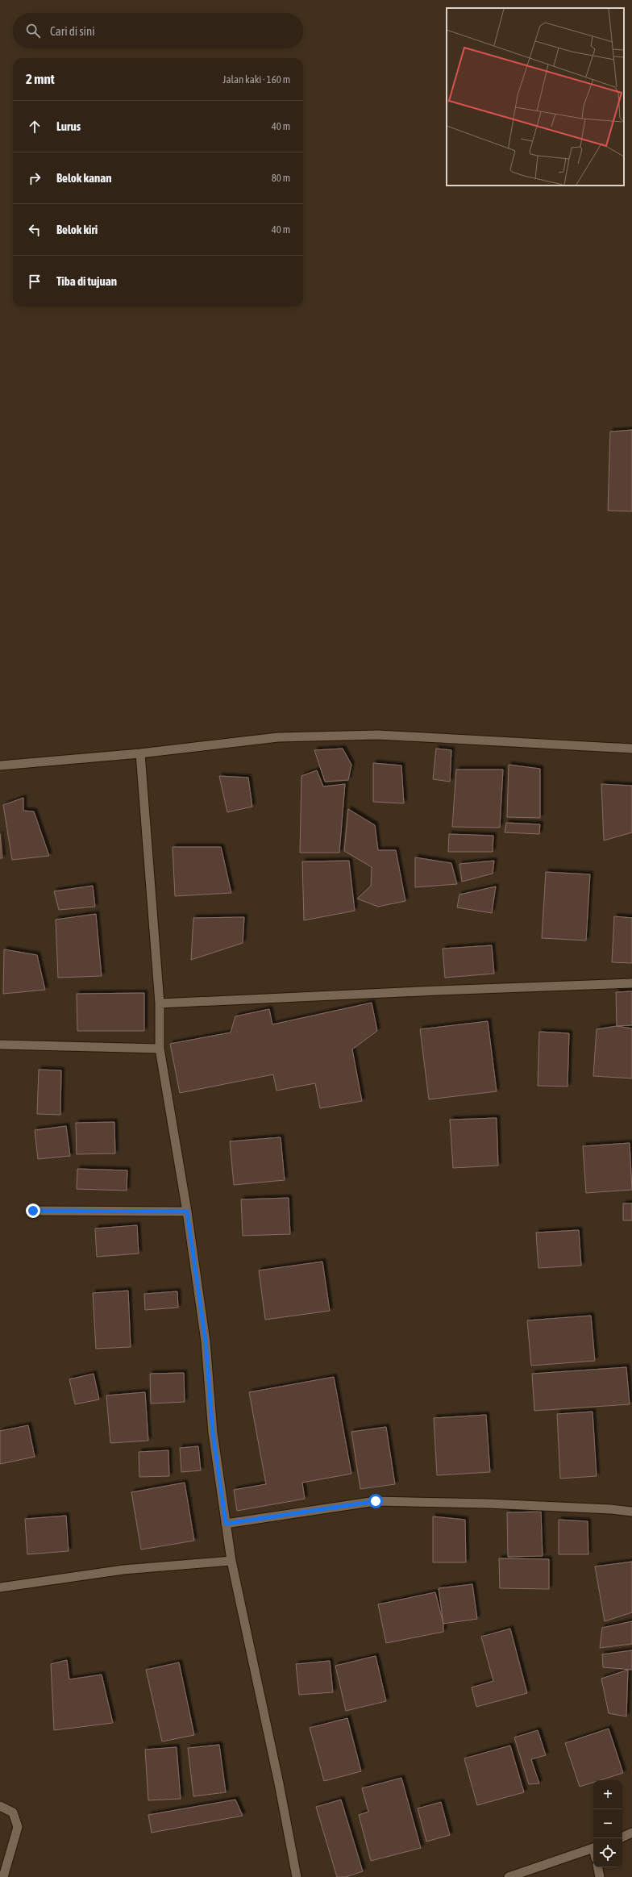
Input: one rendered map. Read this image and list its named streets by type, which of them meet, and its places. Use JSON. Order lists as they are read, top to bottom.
{
  "page": {
    "search": "Cari di sini",
    "heading": ["2 mnt", "Jalan kaki · 160 m"],
    "list": [
      ["Lurus", "40 m"],
      ["Belok kanan", "80 m"],
      ["Belok kiri", "40 m"],
      "Tiba di tujuan"
    ],
    "map_buttons": ["+", "−"]
  }
}
